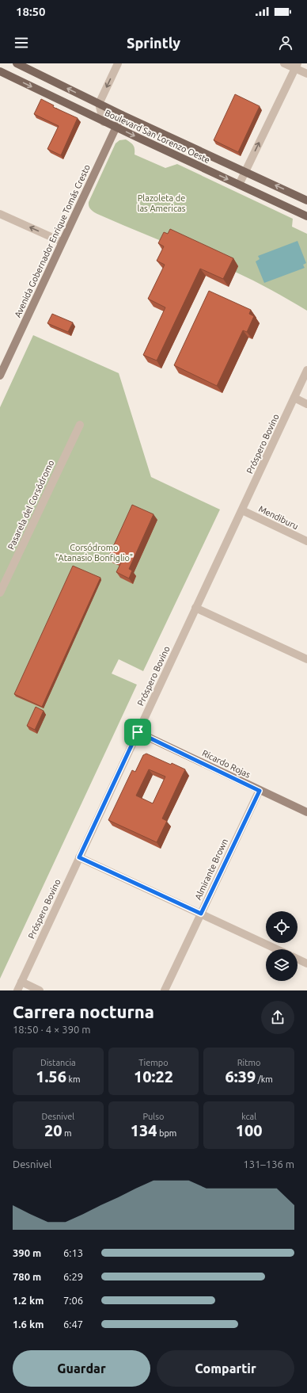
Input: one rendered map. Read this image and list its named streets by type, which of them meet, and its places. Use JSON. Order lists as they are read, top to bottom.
{
  "streets": {
    "main road": ["Boulevard San Lorenzo Oeste"],
    "street": [
      "Avenida Gobernador Enrique Tomás Cresto",
      "Próspero Bovino",
      "Pasarela del Corsódromo",
      "Mendiburu",
      "Ricardo Rojas",
      "Almirante Brown"
    ]
  },
  "crossings": [
    ["Boulevard San Lorenzo Oeste", "Avenida Gobernador Enrique Tomás Cresto"],
    ["Próspero Bovino", "Mendiburu"],
    ["Próspero Bovino", "Ricardo Rojas"],
    ["Ricardo Rojas", "Almirante Brown"]
  ],
  "parks": ["Plazoleta de las Americas", "Corsódromo \"Atanasio Bonfiglio\""],
  "page": {
    "status": "18:50",
    "header": "Sprintly",
    "heading": ["Carrera nocturna", "18:50 · 4 × 390 m"],
    "stats": [
      ["Distancia", "1.56 km"],
      ["Tiempo", "10:22"],
      ["Ritmo", "6:39 /km"],
      ["Desnivel", "20 m"],
      ["Pulso", "134 bpm"],
      ["kcal", "100"]
    ],
    "chart": ["Desnivel", "131–136 m"],
    "list": [
      {
        "name": "390 m",
        "note": "6:13"
      },
      {
        "name": "780 m",
        "note": "6:29"
      },
      {
        "name": "1.2 km",
        "note": "7:06"
      },
      {
        "name": "1.6 km",
        "note": "6:47"
      }
    ],
    "buttons": ["Guardar", "Compartir"]
  }
}
